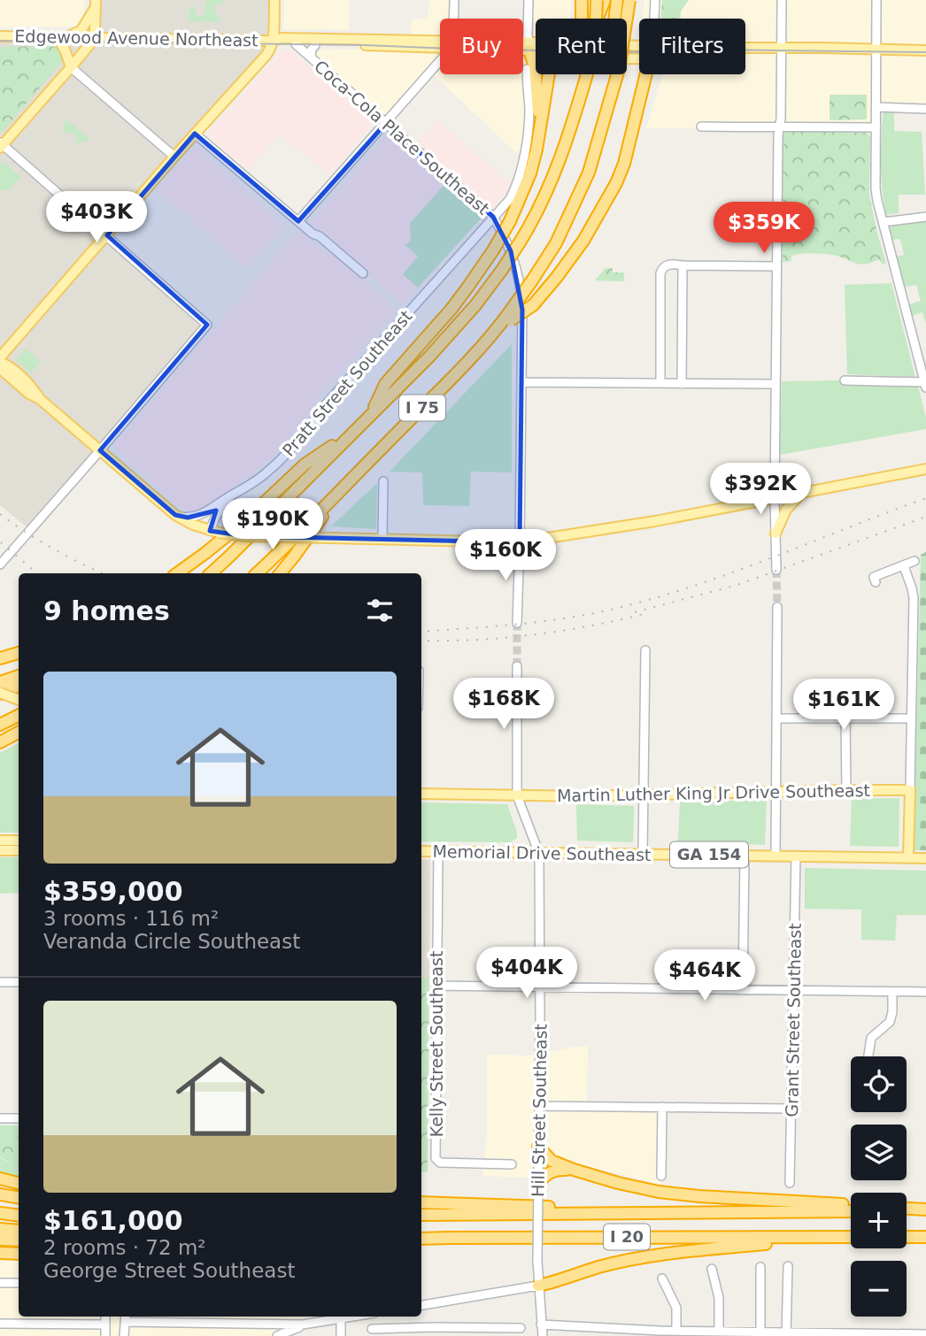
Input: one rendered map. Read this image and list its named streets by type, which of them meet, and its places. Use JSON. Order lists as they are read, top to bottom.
{
  "streets": {
    "highway": ["I 75", "I 20"],
    "main road": [
      "Edgewood Avenue Northeast",
      "Martin Luther King Jr Drive Southeast",
      "Memorial Drive Southeast",
      "GA 154"
    ],
    "street": [
      "Coca-Cola Place Southeast",
      "Pratt Street Southeast",
      "Grant Street Southeast",
      "Kelly Street Southeast",
      "Hill Street Southeast"
    ]
  },
  "crossings": [
    ["Edgewood Avenue Northeast", "Coca-Cola Place Southeast"],
    ["Coca-Cola Place Southeast", "Pratt Street Southeast"],
    ["Martin Luther King Jr Drive Southeast", "Hill Street Southeast"],
    ["Memorial Drive Southeast", "Grant Street Southeast"],
    ["Memorial Drive Southeast", "Kelly Street Southeast"],
    ["Memorial Drive Southeast", "Hill Street Southeast"]
  ],
  "page": {
    "chip": ["Buy", "Rent", "Filters"],
    "price": [
      "$403K",
      "$359K",
      "$392K",
      "$190K",
      "$160K",
      "$168K",
      "$161K",
      "$404K",
      "$464K"
    ],
    "heading": "9 homes",
    "list": [
      {
        "name": "$359,000",
        "note": "3 rooms · 116 m² · Veranda Circle Southeast"
      },
      {
        "name": "$161,000",
        "note": "2 rooms · 72 m² · George Street Southeast"
      }
    ],
    "map_buttons": ["+", "−"]
  }
}
